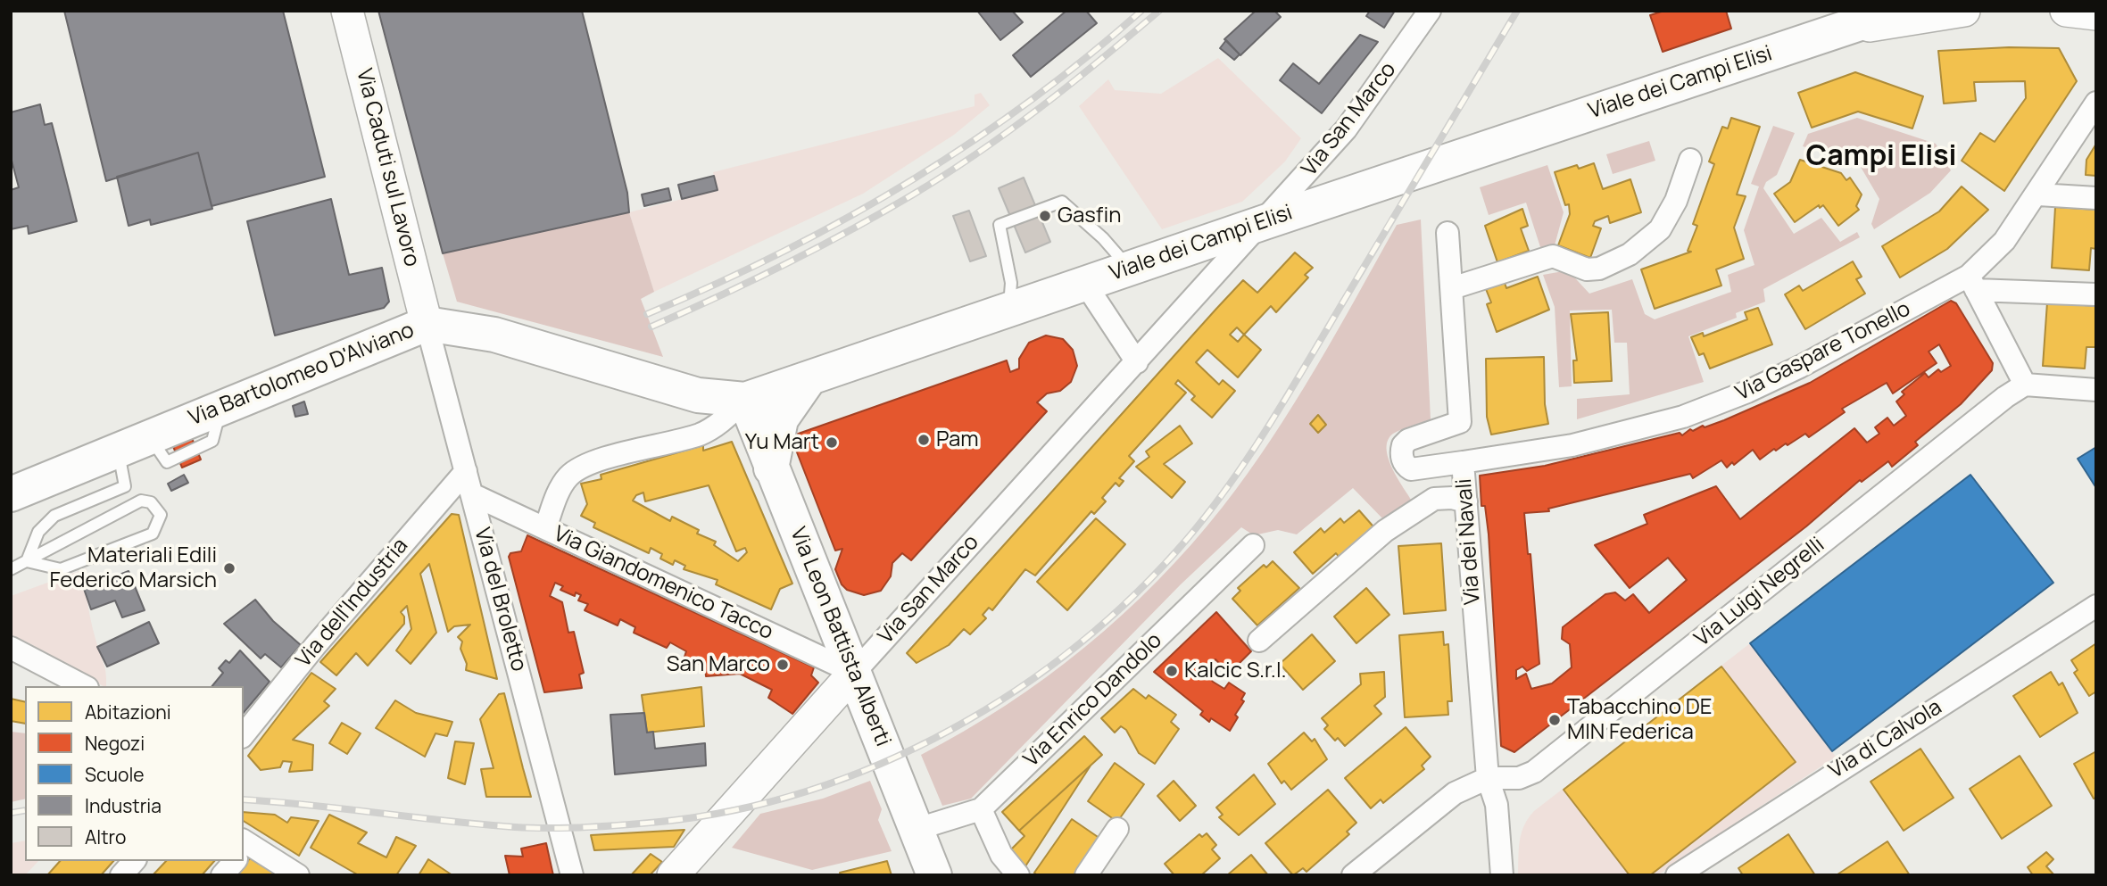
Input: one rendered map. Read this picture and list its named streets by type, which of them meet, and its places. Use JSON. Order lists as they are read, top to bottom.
{
  "streets": {
    "main road": [
      "Viale dei Campi Elisi",
      "Via San Marco",
      "Via Caduti sul Lavoro",
      "Via Bartolomeo D'Alviano",
      "Via Leon Battista Alberti"
    ],
    "street": [
      "Via Gaspare Tonello",
      "Via dei Navali",
      "Via Giandomenico Tacco",
      "Via Luigi Negrelli",
      "Via del Broletto",
      "Via dell'Industria",
      "Via Enrico Dandolo",
      "Via di Calvola"
    ]
  },
  "crossings": [
    ["Viale dei Campi Elisi", "Via San Marco"],
    ["Viale dei Campi Elisi", "Via Bartolomeo D'Alviano"],
    ["Viale dei Campi Elisi", "Via Giandomenico Tacco"],
    ["Viale dei Campi Elisi", "Via Leon Battista Alberti"],
    ["Via San Marco", "Via Giandomenico Tacco"],
    ["Via San Marco", "Via Leon Battista Alberti"],
    ["Via Caduti sul Lavoro", "Via Bartolomeo D'Alviano"],
    ["Via Caduti sul Lavoro", "Via del Broletto"],
    ["Via Gaspare Tonello", "Via dei Navali"],
    ["Via Bartolomeo D'Alviano", "Via del Broletto"],
    ["Via Bartolomeo D'Alviano", "Via Leon Battista Alberti"],
    ["Via dei Navali", "Via Luigi Negrelli"],
    ["Via Giandomenico Tacco", "Via del Broletto"],
    ["Via Giandomenico Tacco", "Via Leon Battista Alberti"],
    ["Via del Broletto", "Via dell'Industria"],
    ["Via Leon Battista Alberti", "Via Enrico Dandolo"]
  ],
  "districts": ["Campi Elisi"],
  "places": [
    "Gasfin",
    "Pam",
    "Yu Mart",
    "Materiali Edili Federico Marsich",
    "San Marco",
    "Kalcic S.r.l.",
    "Tabacchino DE MIN Federica"
  ],
  "legend": [
    "Abitazioni",
    "Negozi",
    "Scuole",
    "Industria",
    "Altro"
  ]
}
